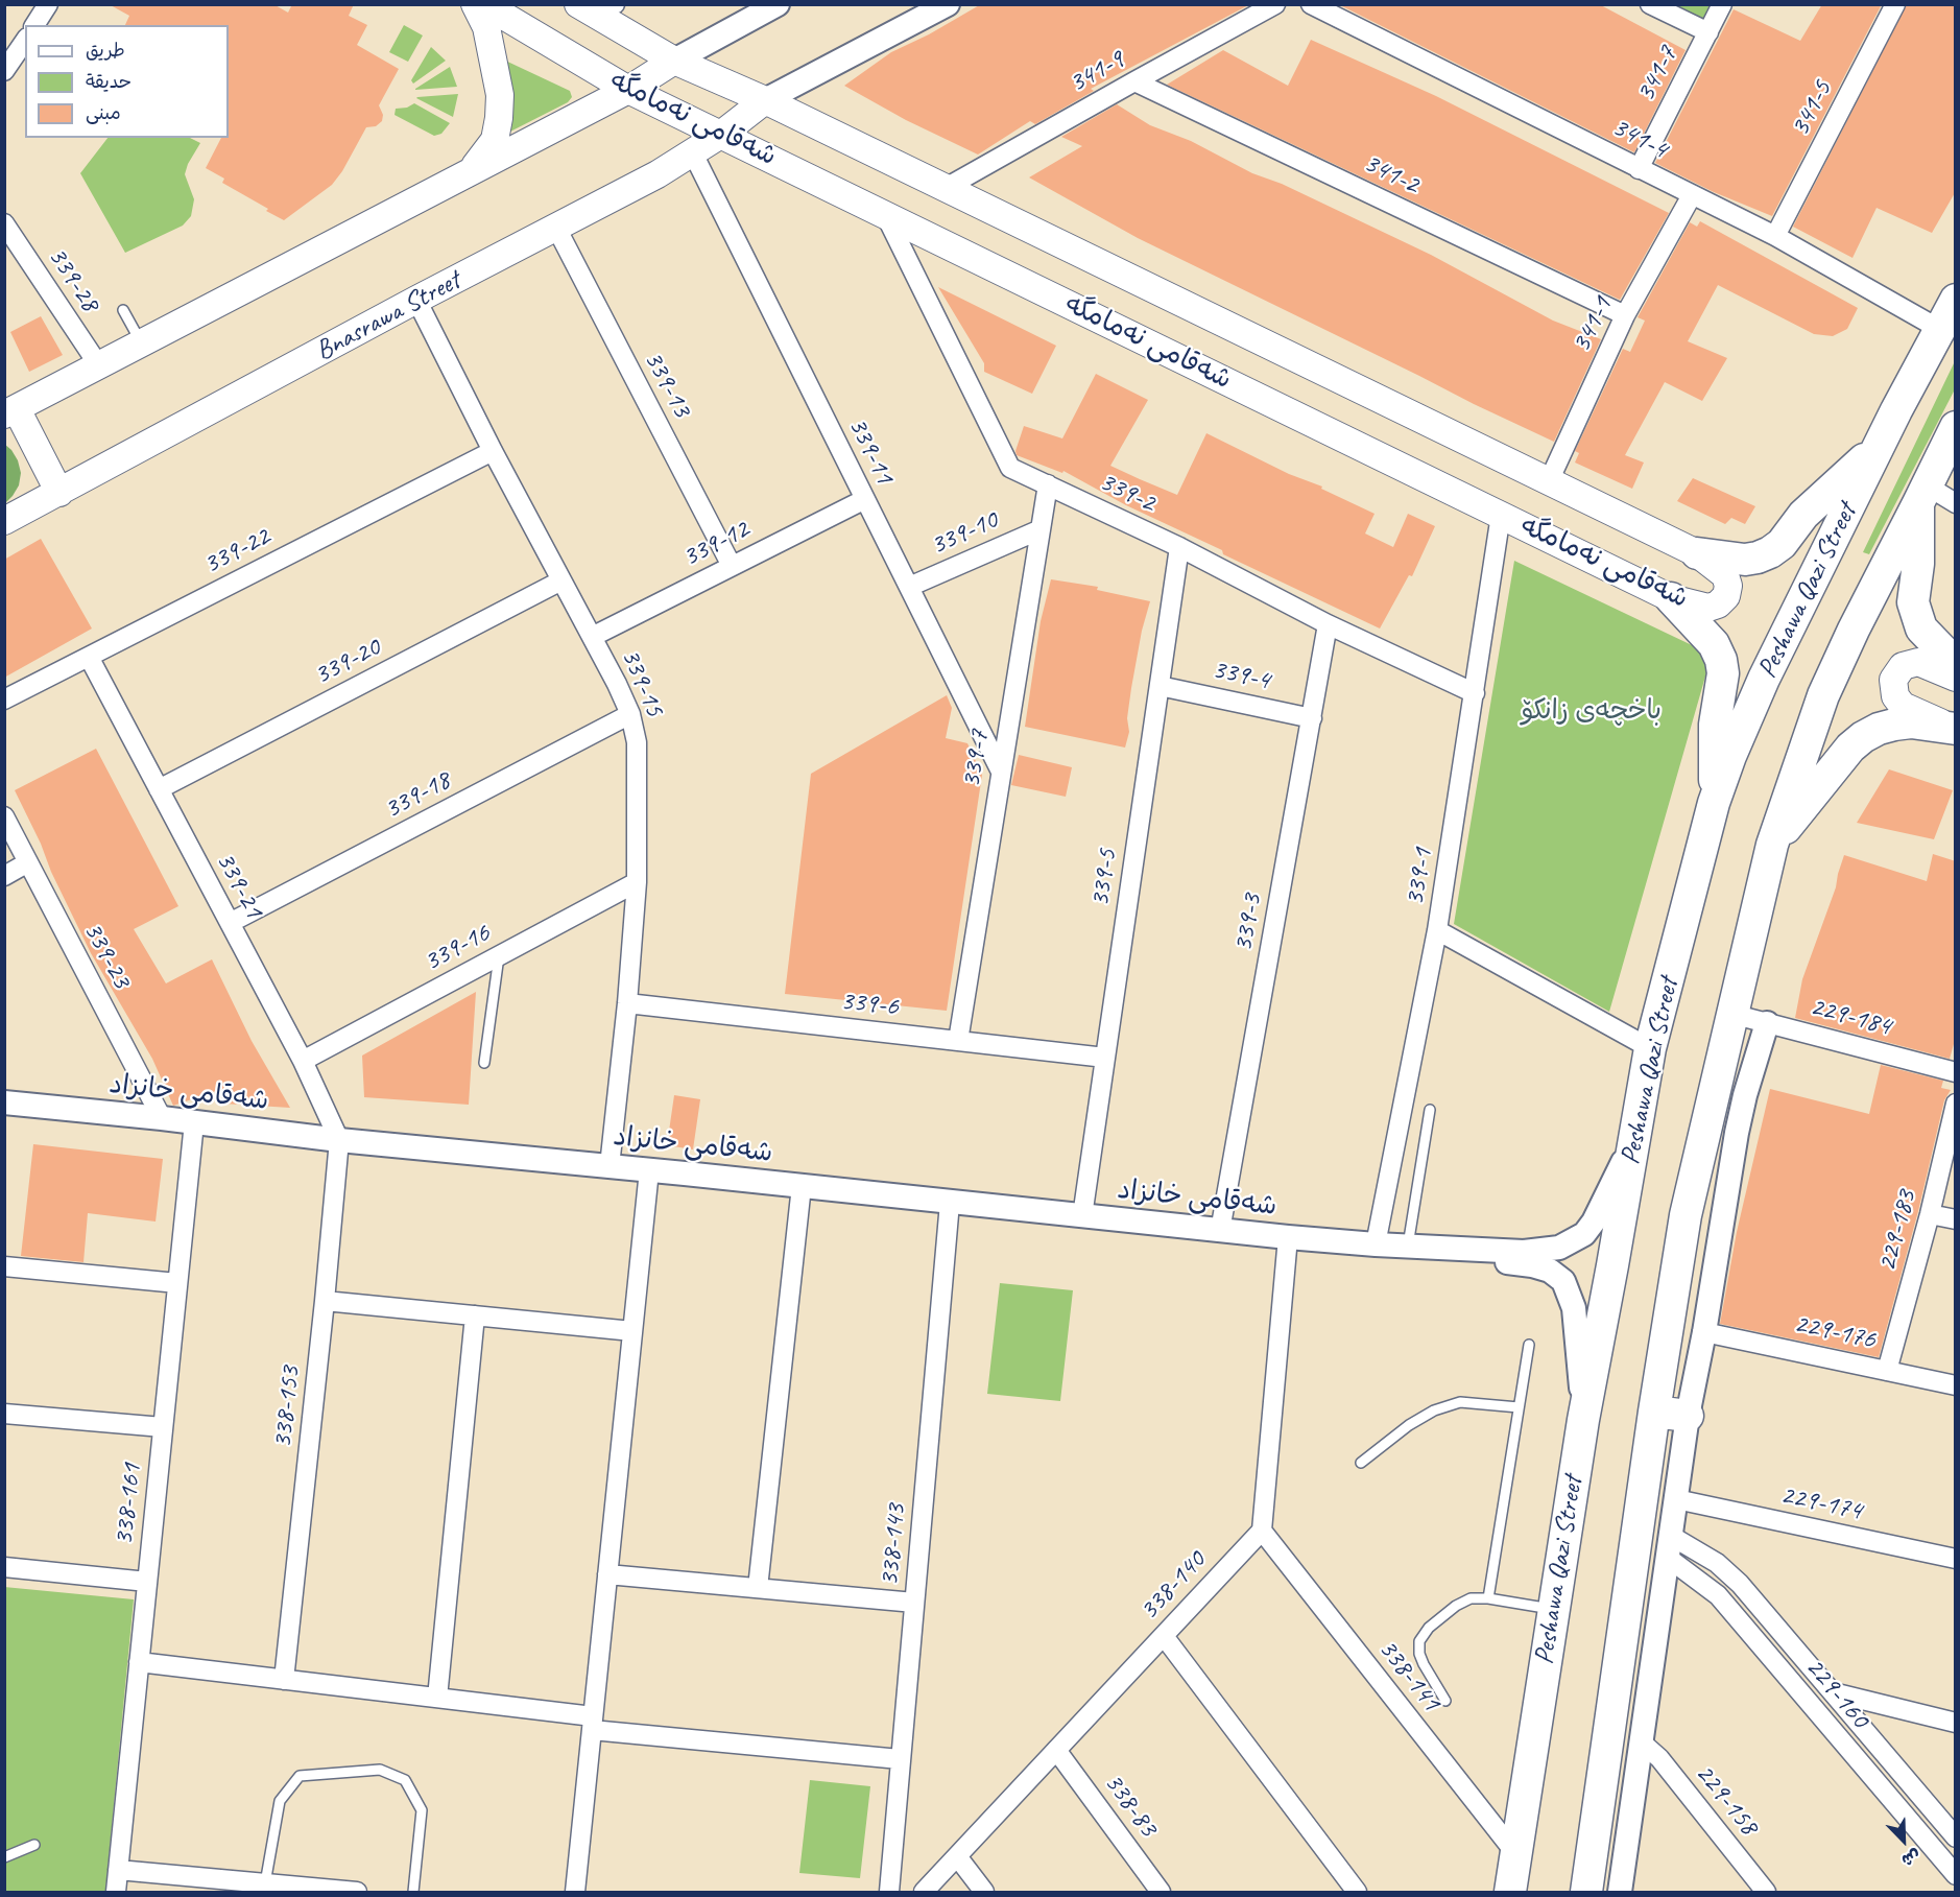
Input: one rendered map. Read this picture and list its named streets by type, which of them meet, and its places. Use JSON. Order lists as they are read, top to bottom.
{
  "streets": {
    "highway": ["Peshawa Qazi Street"],
    "main road": ["شەقامی نەمامگە", "Bnasrawa Street"],
    "street": [
      "341-9",
      "341-7",
      "341-5",
      "341-4",
      "341-2",
      "339-28",
      "341-1",
      "339-13",
      "339-11",
      "339-2",
      "339-10",
      "339-12",
      "339-22",
      "339-20",
      "339-4",
      "339-15",
      "339-7",
      "339-18",
      "339-1",
      "339-5",
      "339-21",
      "339-3",
      "339-16",
      "339-23",
      "339-6",
      "229-184",
      "شەقامی خانزاد",
      "229-183",
      "229-176",
      "338-153",
      "229-174",
      "338-161",
      "338-143",
      "338-140",
      "338-141",
      "229-160",
      "229-158",
      "338-83"
    ]
  },
  "crossings": [
    ["341-9", "شەقامی نەمامگە"],
    ["341-9", "341-2"],
    ["341-7", "341-4"],
    ["341-5", "341-4"],
    ["شەقامی نەمامگە", "Bnasrawa Street"],
    ["شەقامی نەمامگە", "341-1"],
    ["شەقامی نەمامگە", "339-2"],
    ["شەقامی نەمامگە", "339-1"],
    ["341-4", "341-1"],
    ["341-4", "Peshawa Qazi Street"],
    ["341-2", "341-1"],
    ["Bnasrawa Street", "339-13"],
    ["Bnasrawa Street", "339-11"],
    ["Bnasrawa Street", "339-15"],
    ["339-13", "339-12"],
    ["339-11", "339-10"],
    ["339-11", "339-12"],
    ["339-11", "339-7"],
    ["339-2", "339-7"],
    ["339-2", "339-1"],
    ["339-2", "339-5"],
    ["339-2", "339-3"],
    ["339-10", "339-7"],
    ["339-12", "339-15"],
    ["339-22", "339-15"],
    ["339-22", "339-21"],
    ["Peshawa Qazi Street", "شەقامی خانزاد"],
    ["Peshawa Qazi Street", "338-141"],
    ["339-20", "339-15"],
    ["339-20", "339-21"],
    ["339-4", "339-5"],
    ["339-4", "339-3"],
    ["339-15", "339-18"],
    ["339-15", "339-16"],
    ["339-15", "339-6"],
    ["339-15", "شەقامی خانزاد"],
    ["339-7", "339-6"],
    ["339-18", "339-21"],
    ["339-1", "شەقامی خانزاد"],
    ["339-5", "339-6"],
    ["339-5", "شەقامی خانزاد"],
    ["339-21", "339-16"],
    ["339-21", "شەقامی خانزاد"],
    ["339-21", "338-153"],
    ["339-3", "شەقامی خانزاد"],
    ["339-23", "شەقامی خانزاد"],
    ["شەقامی خانزاد", "338-153"],
    ["شەقامی خانزاد", "338-161"],
    ["شەقامی خانزاد", "338-143"],
    ["229-183", "229-176"],
    ["338-140", "338-141"],
    ["338-140", "338-83"]
  ],
  "parks": ["باخچەی زانکۆ"],
  "legend": ["طريق", "حديقة", "مبنى"],
  "north": "bottom right"
}
